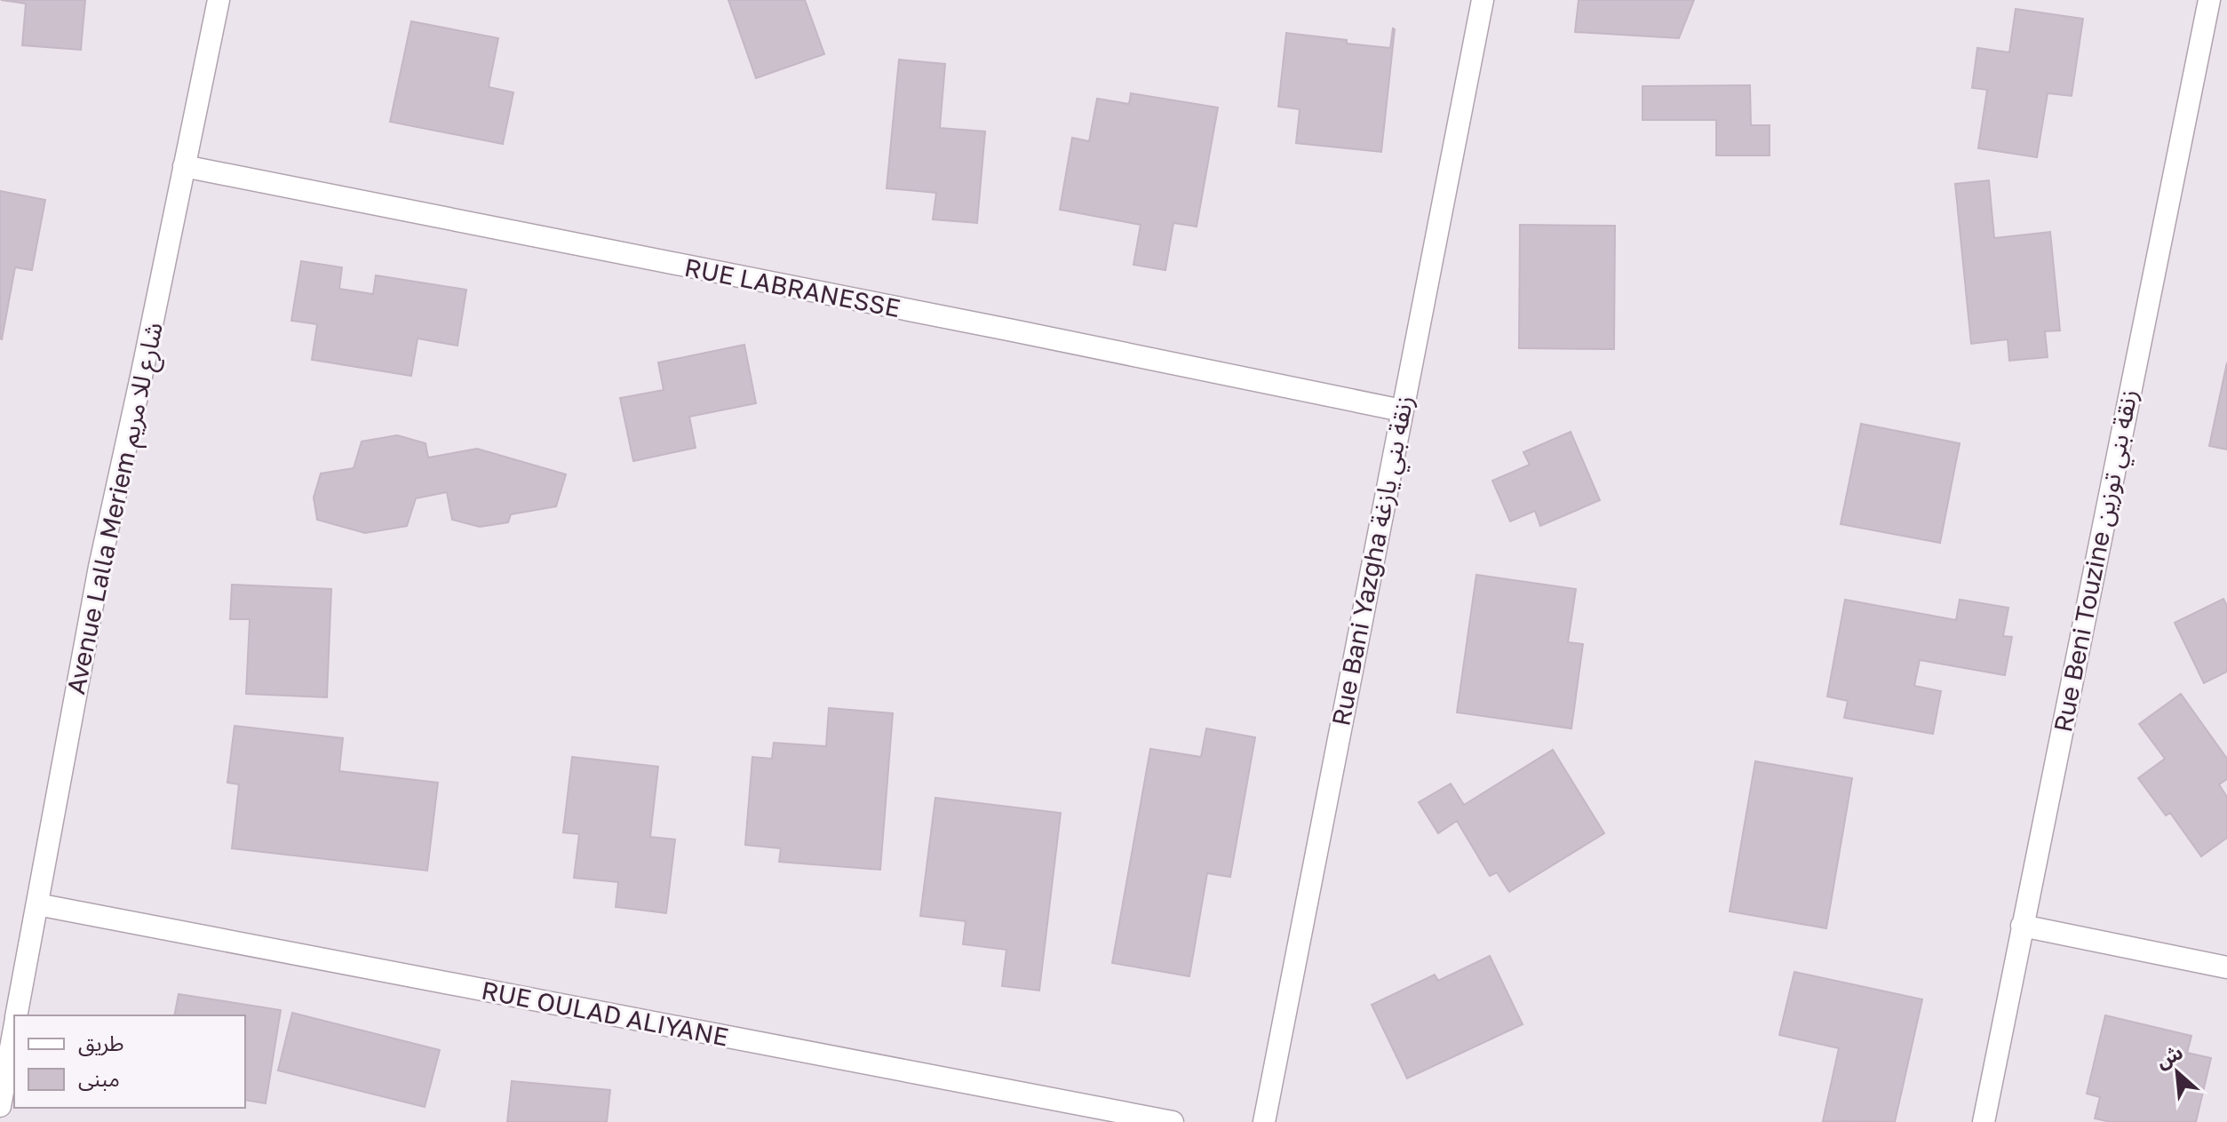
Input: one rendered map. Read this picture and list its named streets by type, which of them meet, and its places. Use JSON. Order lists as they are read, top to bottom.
{
  "streets": {
    "street": [
      "RUE LABRANESSE",
      "Avenue Lalla Meriem شارع للا مريم",
      "Rue Bani Yazgha زنقة بني يازغة",
      "Rue Beni Touzine زنقة بني توزين",
      "RUE OULAD ALIYANE"
    ]
  },
  "crossings": [
    ["RUE LABRANESSE", "Avenue Lalla Meriem شارع للا مريم"],
    ["RUE LABRANESSE", "Rue Bani Yazgha زنقة بني يازغة"],
    ["Avenue Lalla Meriem شارع للا مريم", "RUE OULAD ALIYANE"]
  ],
  "legend": ["طريق", "مبنى"],
  "north": "top left"
}
